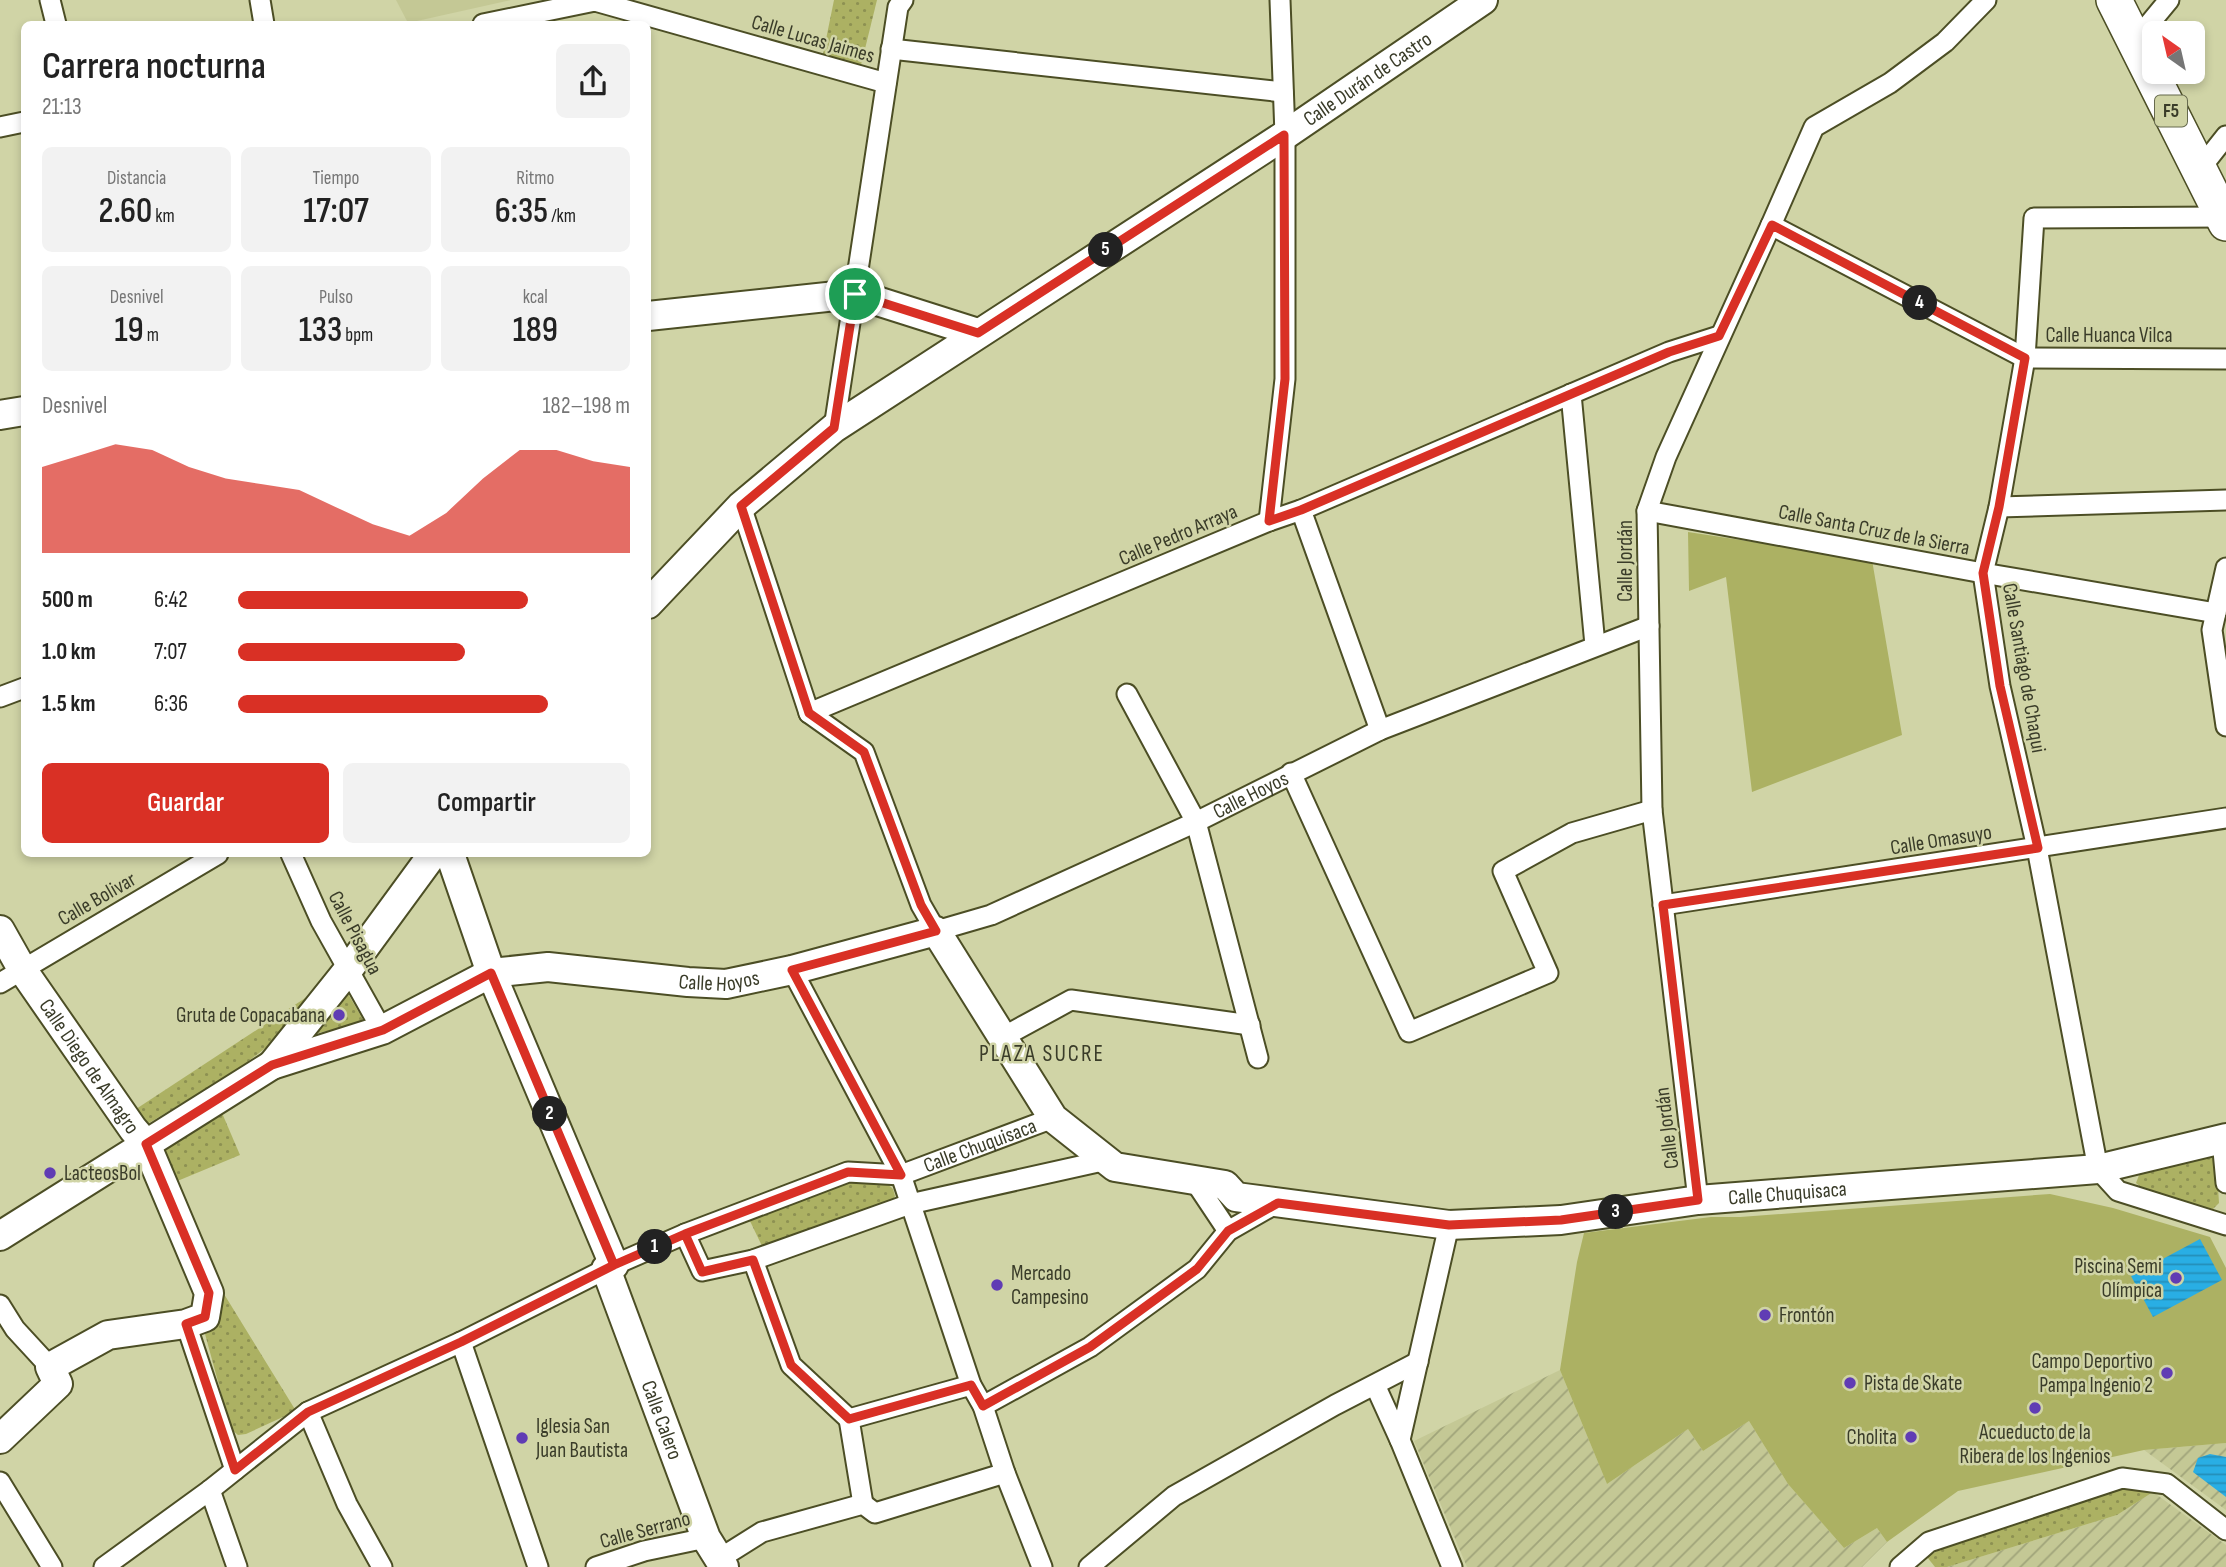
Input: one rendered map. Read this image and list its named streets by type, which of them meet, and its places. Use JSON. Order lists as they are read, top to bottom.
{
  "streets": {
    "highway": ["F5"],
    "main road": [
      "Calle Durán de Castro",
      "Calle Hoyos",
      "Calle Diego de Almagro",
      "Calle Chuquisaca",
      "Calle Calero"
    ],
    "street": [
      "Calle Lucas Jaimes",
      "Calle Huanca Vilca",
      "Calle Santa Cruz de la Sierra",
      "Calle Pedro Arraya",
      "Calle Jordán",
      "Calle Santiago de Chaqui",
      "Calle Omasuyo",
      "Calle Bolivar",
      "Calle Pisagua",
      "Calle Serrano"
    ]
  },
  "crossings": [
    ["F5", "Calle Santiago de Chaqui"],
    ["Calle Huanca Vilca", "Calle Jordán"],
    ["Calle Huanca Vilca", "Calle Santiago de Chaqui"],
    ["Calle Santa Cruz de la Sierra", "Calle Jordán"],
    ["Calle Santa Cruz de la Sierra", "Calle Santiago de Chaqui"],
    ["Calle Pedro Arraya", "Calle Jordán"],
    ["Calle Jordán", "Calle Hoyos"],
    ["Calle Jordán", "Calle Omasuyo"],
    ["Calle Jordán", "Calle Chuquisaca"],
    ["Calle Santiago de Chaqui", "Calle Omasuyo"],
    ["Calle Santiago de Chaqui", "Calle Chuquisaca"],
    ["Calle Hoyos", "Calle Pisagua"],
    ["Calle Hoyos", "Calle Diego de Almagro"],
    ["Calle Hoyos", "Calle Calero"],
    ["Calle Bolivar", "Calle Diego de Almagro"],
    ["Calle Chuquisaca", "Calle Calero"],
    ["Calle Calero", "Calle Serrano"]
  ],
  "districts": ["PLAZA SUCRE"],
  "places": [
    "Gruta de Copacabana",
    "LacteosBol",
    "Piscina Semi Olímpica",
    "Mercado Campesino",
    "Frontón",
    "Campo Deportivo Pampa Ingenio 2",
    "Pista de Skate",
    "Acueducto de la Ribera de los Ingenios",
    "Cholita",
    "Iglesia San Juan Bautista"
  ],
  "north": "top left",
  "page": {
    "heading": ["Carrera nocturna", "21:13"],
    "stats": [
      ["Distancia", "2.60 km"],
      ["Tiempo", "17:07"],
      ["Ritmo", "6:35 /km"],
      ["Desnivel", "19 m"],
      ["Pulso", "133 bpm"],
      ["kcal", "189"]
    ],
    "pins": [
      "5",
      "4",
      "2",
      "3",
      "1"
    ],
    "chart": ["Desnivel", "182–198 m"],
    "list": [
      {
        "name": "500 m",
        "note": "6:42"
      },
      {
        "name": "1.0 km",
        "note": "7:07"
      },
      {
        "name": "1.5 km",
        "note": "6:36"
      }
    ],
    "buttons": ["Guardar", "Compartir"]
  }
}
